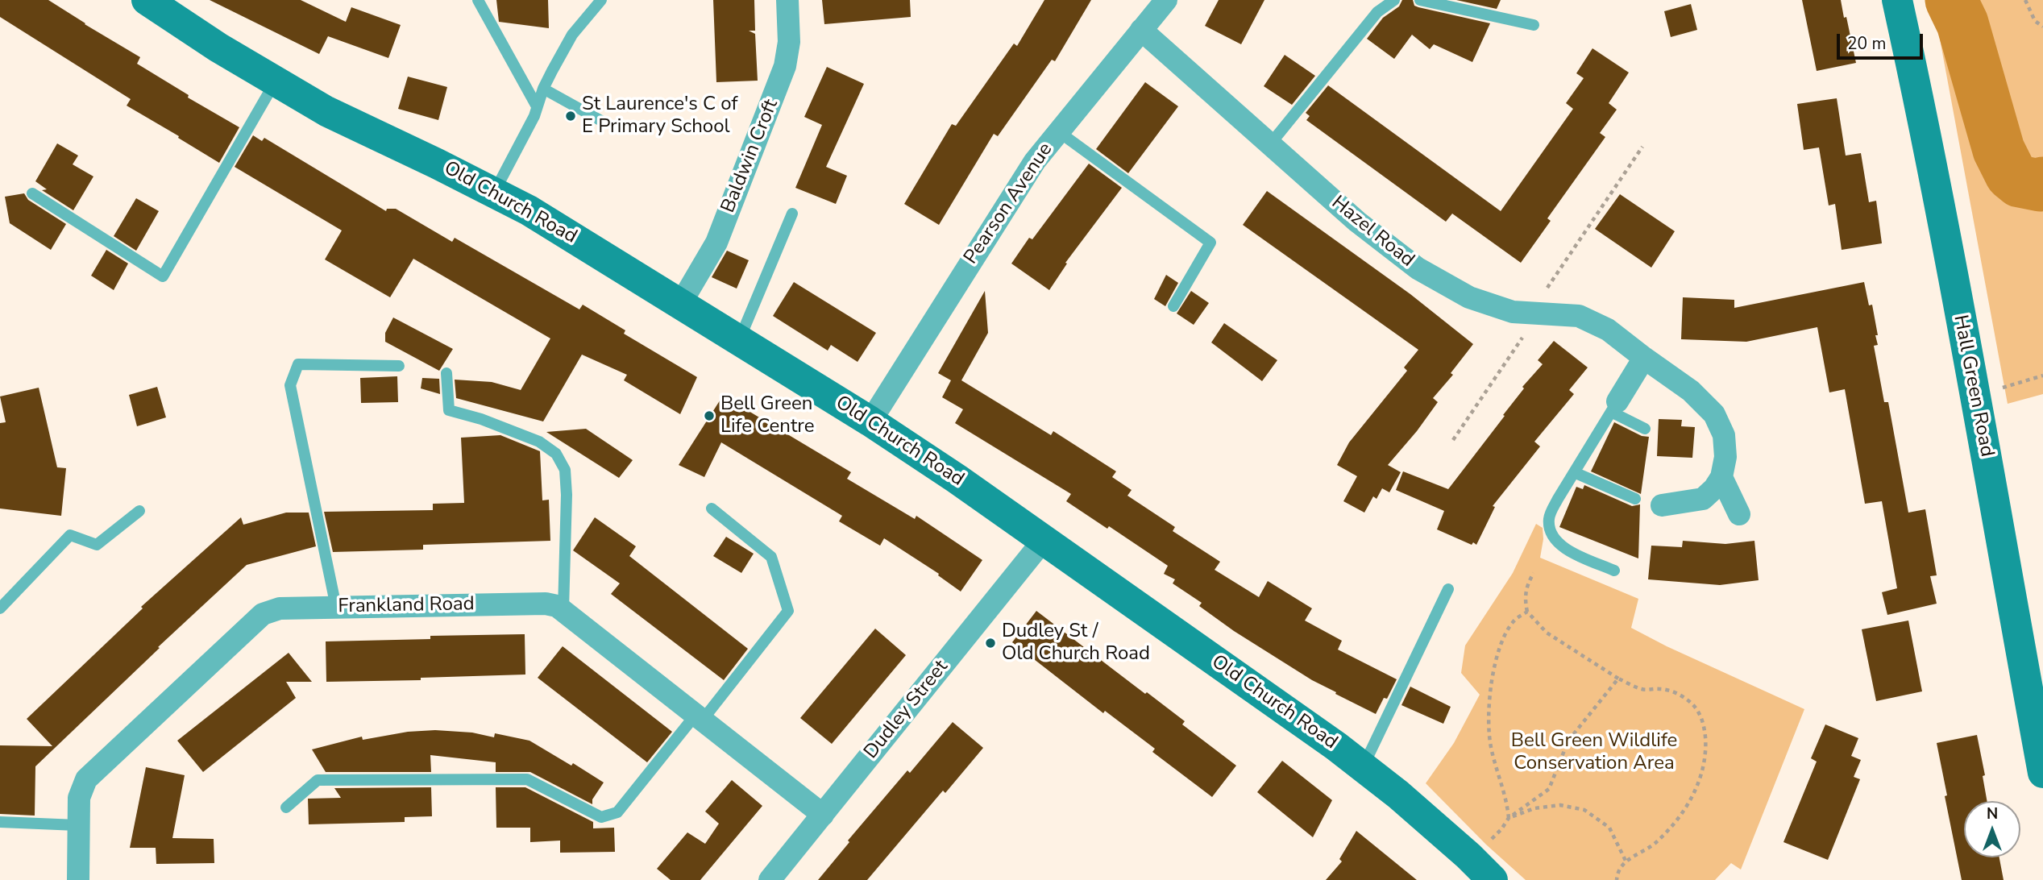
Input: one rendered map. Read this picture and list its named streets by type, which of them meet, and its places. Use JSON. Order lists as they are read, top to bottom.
{
  "streets": {
    "main road": ["Old Church Road", "Hall Green Road"],
    "street": [
      "Baldwin Croft",
      "Pearson Avenue",
      "Hazel Road",
      "Frankland Road",
      "Dudley Street"
    ]
  },
  "crossings": [
    ["Baldwin Croft", "Old Church Road"],
    ["Old Church Road", "Pearson Avenue"],
    ["Old Church Road", "Dudley Street"],
    ["Pearson Avenue", "Hazel Road"],
    ["Frankland Road", "Dudley Street"]
  ],
  "parks": ["Bell Green Wildlife Conservation Area"],
  "places": ["St Laurence's C of E Primary School", "Bell Green Life Centre", "Dudley St / Old Church Road"],
  "scale_bar": "20 m",
  "north": "top"
}
